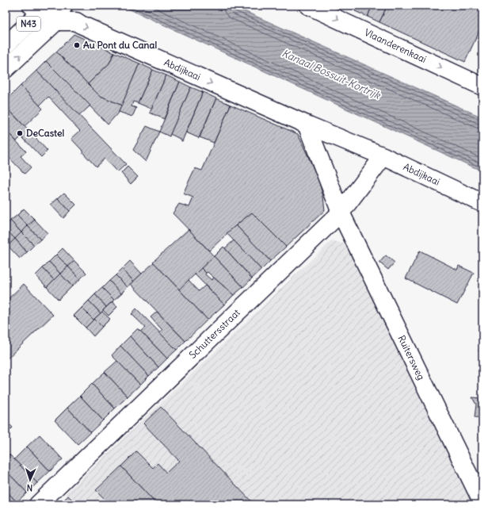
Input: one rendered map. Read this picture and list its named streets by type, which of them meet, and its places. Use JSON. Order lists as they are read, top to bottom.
{
  "streets": {
    "street": [
      "N43",
      "Vlaanderenkaai",
      "Abdijkaai",
      "Schuttersstraat",
      "Ruitersweg"
    ]
  },
  "crossings": [
    ["N43", "Abdijkaai"],
    ["Abdijkaai", "Schuttersstraat"],
    ["Schuttersstraat", "Ruitersweg"]
  ],
  "one_way": ["Vlaanderenkaai", "Abdijkaai"],
  "water": ["Kanaal Bossuit-Kortrijk"],
  "places": ["Au Pont du Canal", "DeCastel"],
  "north": "bottom"
}
